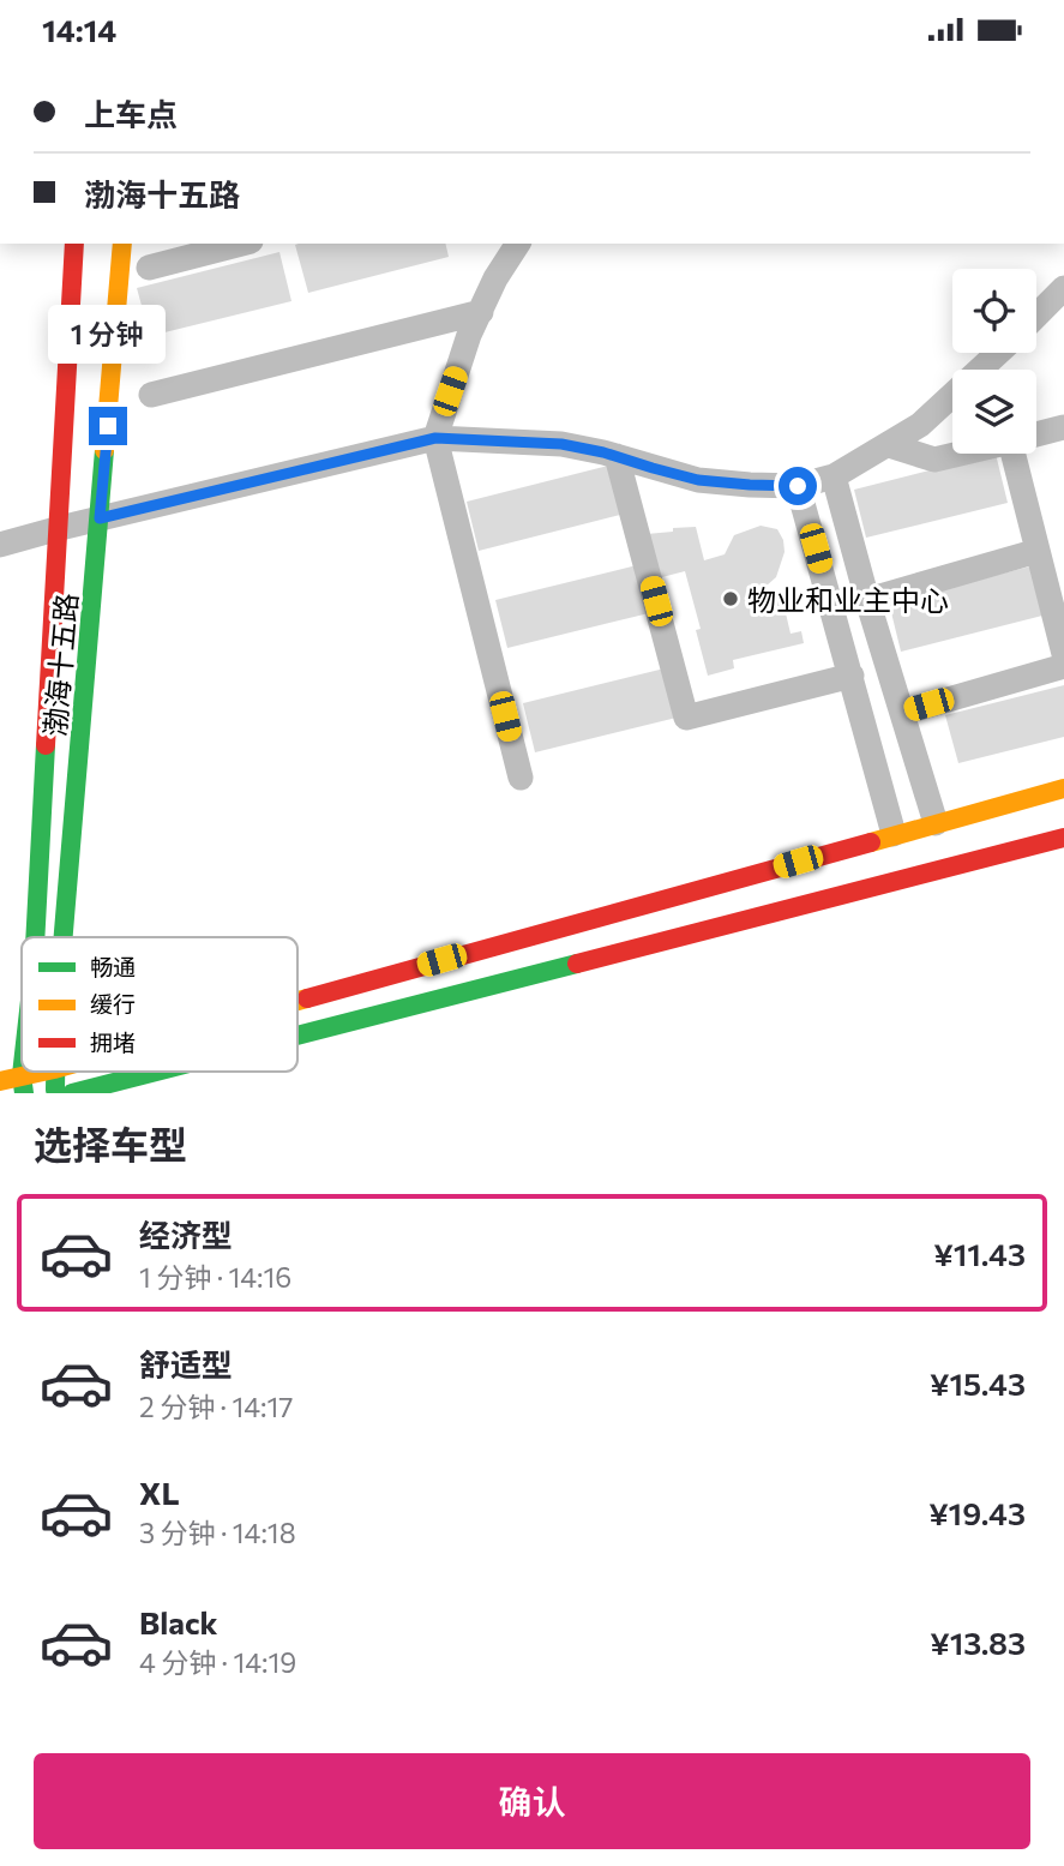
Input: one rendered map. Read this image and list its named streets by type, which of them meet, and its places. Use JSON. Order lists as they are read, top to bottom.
{
  "streets": {
    "street": ["渤海十五路"]
  },
  "places": ["物业和业主中心"],
  "legend": ["畅通", "缓行", "拥堵"],
  "page": {
    "status": "14:14",
    "banner": ["上车点", "渤海十五路"],
    "bubble": "1 分钟",
    "heading": "选择车型",
    "list": [
      {
        "name": "经济型",
        "note": "1 分钟 · 14:16",
        "value": "¥11.43"
      },
      {
        "name": "舒适型",
        "note": "2 分钟 · 14:17",
        "value": "¥15.43"
      },
      {
        "name": "XL",
        "note": "3 分钟 · 14:18",
        "value": "¥19.43"
      },
      {
        "name": "Black",
        "note": "4 分钟 · 14:19",
        "value": "¥13.83"
      }
    ],
    "buttons": "确认"
  }
}
